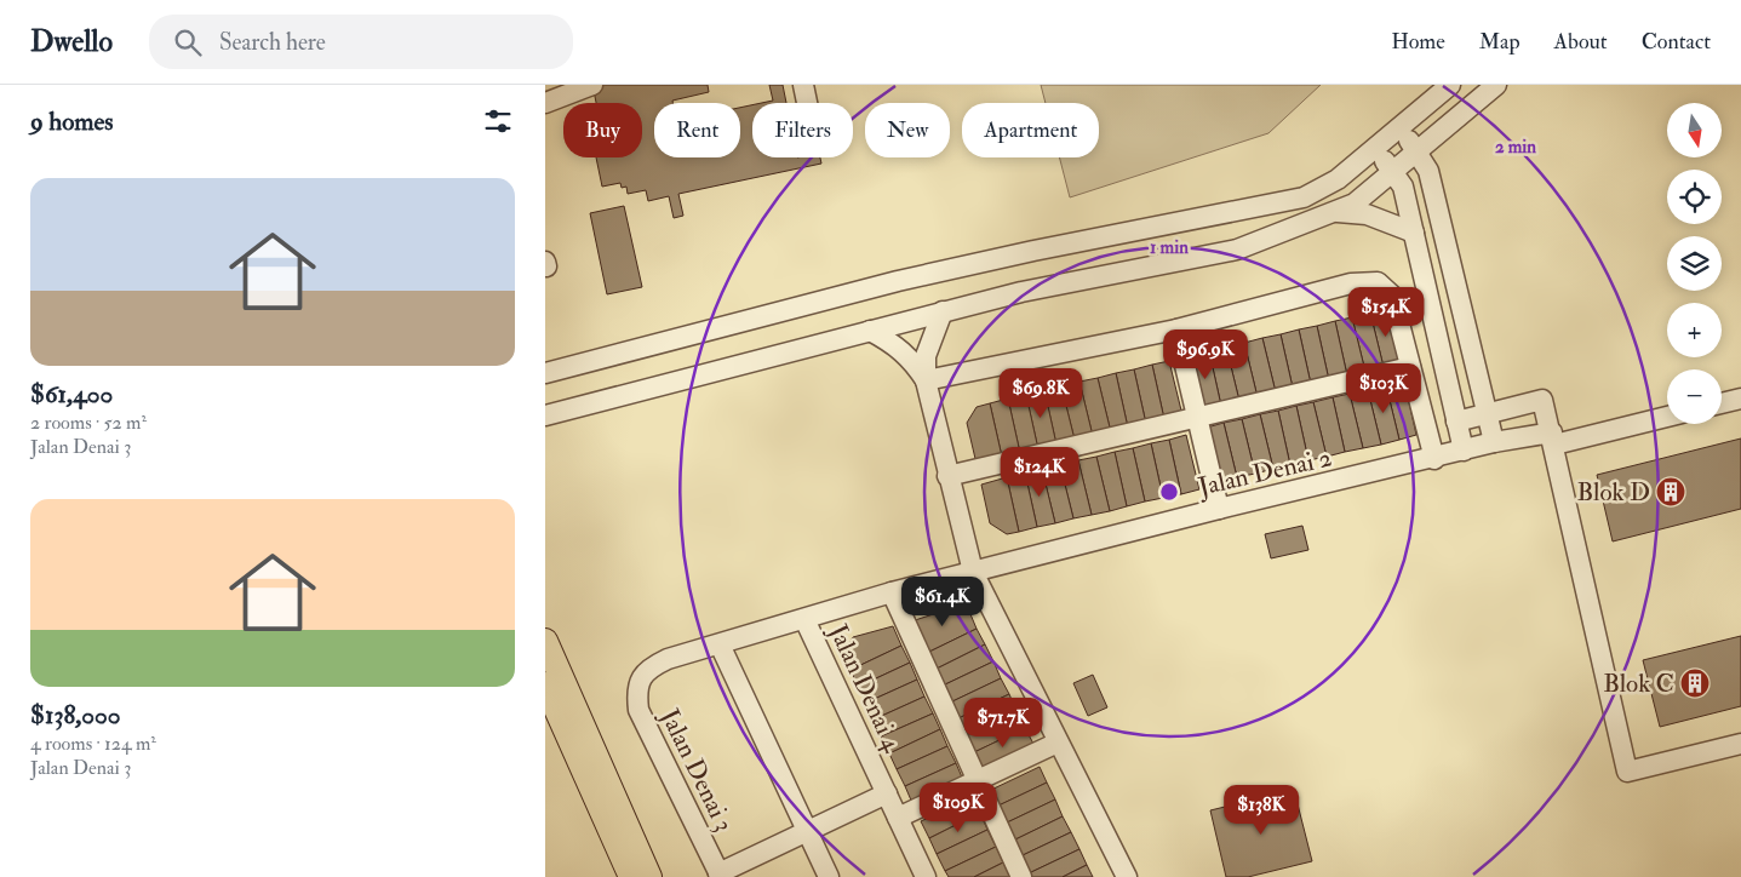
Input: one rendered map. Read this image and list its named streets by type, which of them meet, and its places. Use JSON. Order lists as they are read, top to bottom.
{
  "streets": {
    "street": ["Jalan Denai 2", "Jalan Denai 4", "Jalan Denai 3"]
  },
  "crossings": [
    ["Jalan Denai 2", "Jalan Denai 4"],
    ["Jalan Denai 2", "Jalan Denai 3"]
  ],
  "places": {
    "building": ["Blok D", "Blok C"]
  },
  "north": "bottom",
  "page": {
    "header": "Dwello",
    "search": "Search here",
    "nav": [
      "Home",
      "Map",
      "About",
      "Contact"
    ],
    "heading": "9 homes",
    "map_buttons": ["+", "−"],
    "chip": [
      "Buy",
      "Rent",
      "Filters",
      "New",
      "Apartment"
    ],
    "list": [
      {
        "name": "$61,400",
        "note": "2 rooms · 52 m² · Jalan Denai 3"
      },
      {
        "name": "$138,000",
        "note": "4 rooms · 124 m² · Jalan Denai 3"
      }
    ],
    "price": [
      "$154K",
      "$96.9K",
      "$103K",
      "$69.8K",
      "$124K",
      "$61.4K",
      "$71.7K",
      "$109K",
      "$138K"
    ]
  },
  "rings": ["2 min", "1 min"]
}
